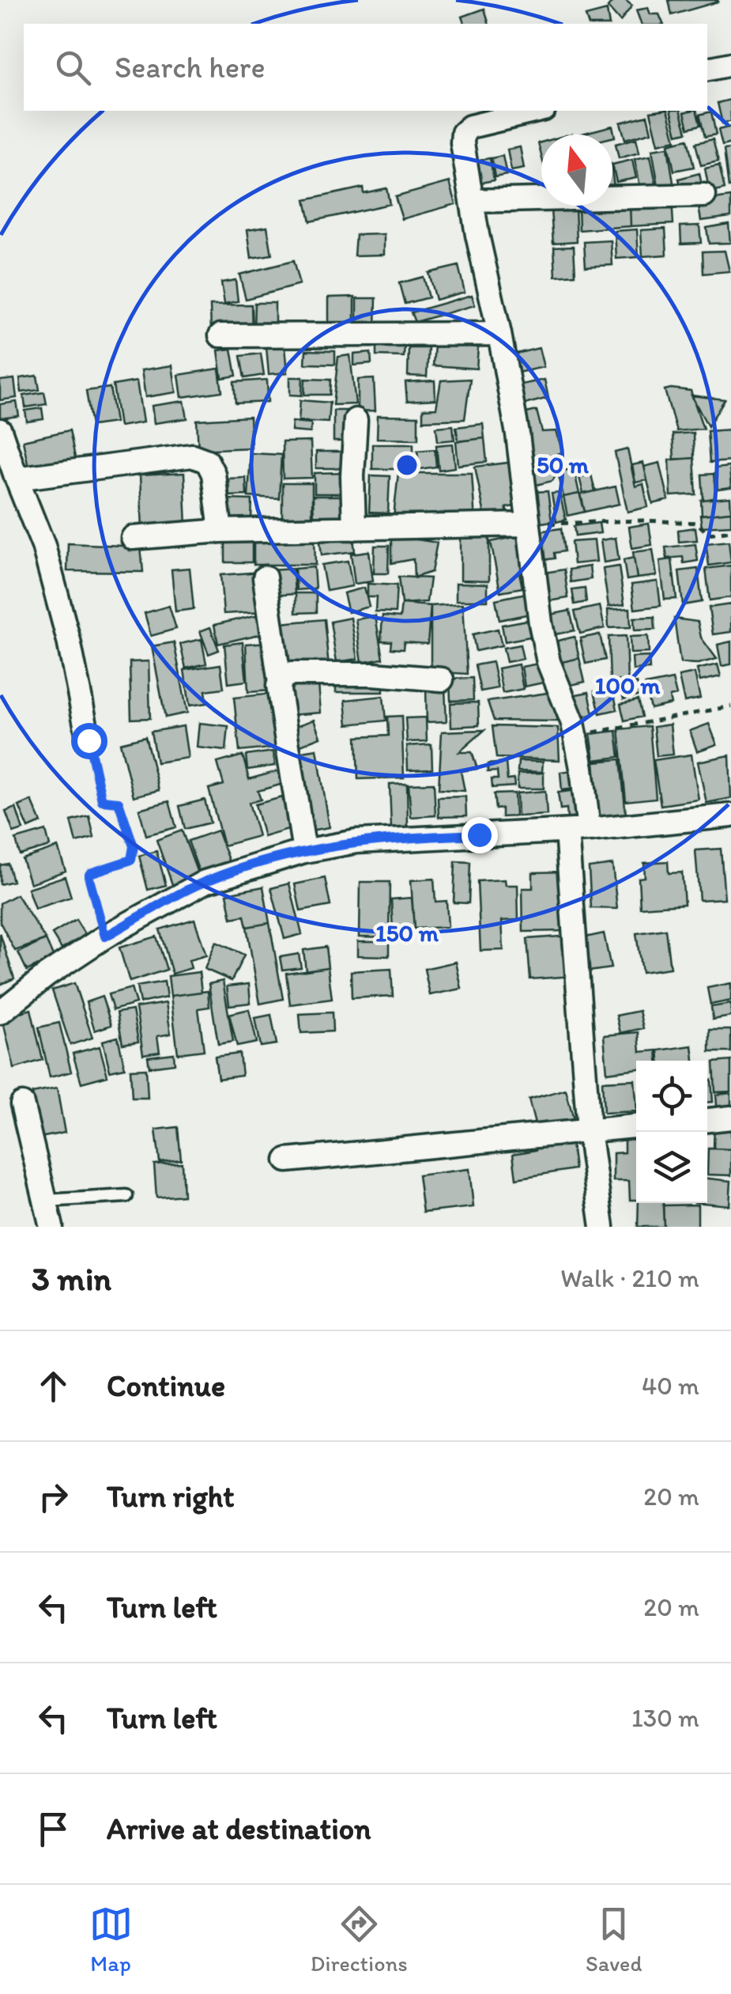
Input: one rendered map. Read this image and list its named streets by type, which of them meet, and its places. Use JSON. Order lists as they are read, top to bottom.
{
  "north": "top",
  "page": {
    "search": "Search here",
    "heading": ["3 min", "Walk · 210 m"],
    "list": [
      ["Continue", "40 m"],
      ["Turn right", "20 m"],
      ["Turn left", "20 m"],
      ["Turn left", "130 m"],
      "Arrive at destination"
    ],
    "nav": ["Map", "Directions", "Saved"]
  },
  "rings": ["50 m", "100 m", "150 m"]
}
